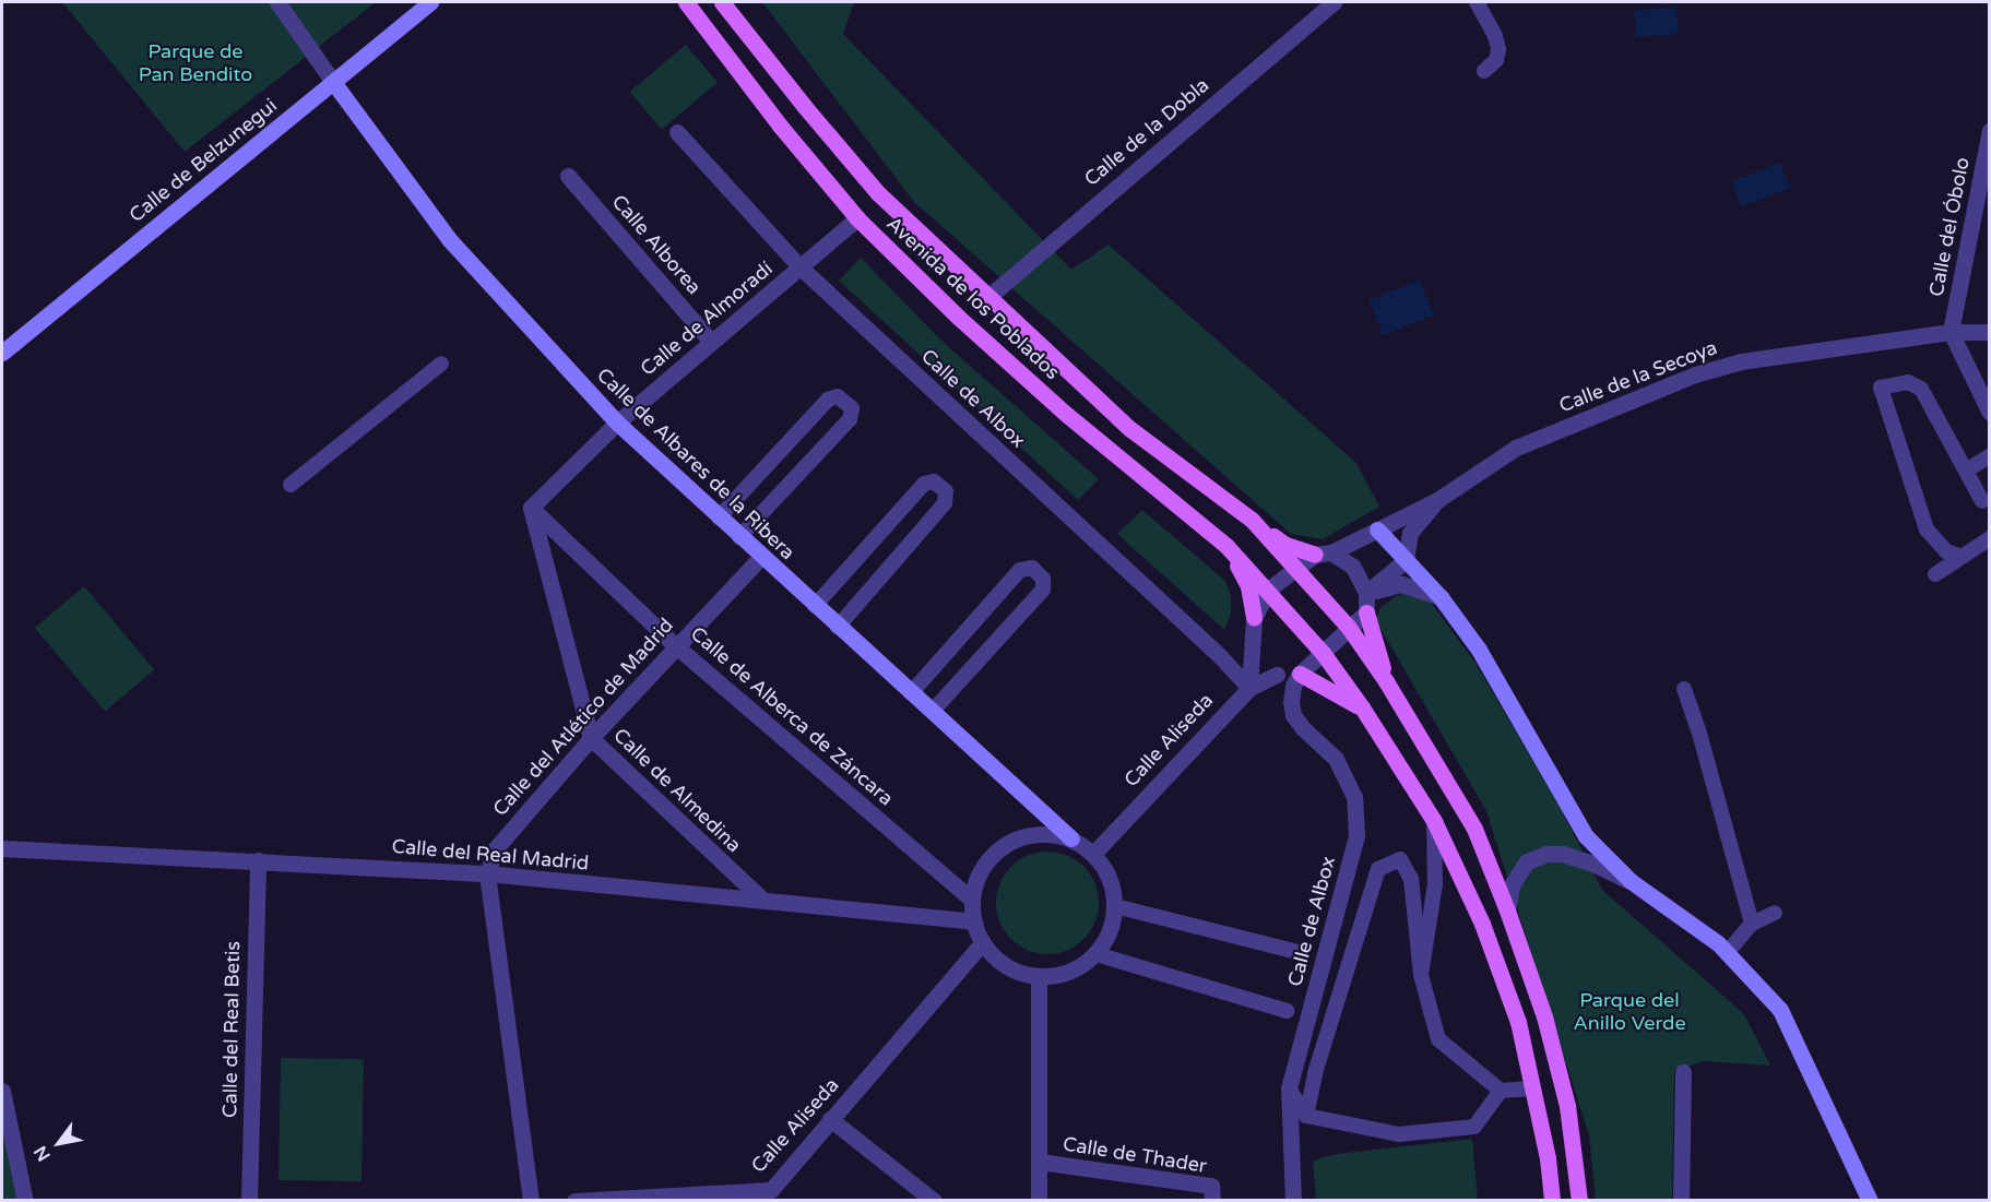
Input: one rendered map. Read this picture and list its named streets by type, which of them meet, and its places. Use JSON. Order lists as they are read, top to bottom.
{
  "streets": {
    "main road": ["Avenida de los Poblados"],
    "street": [
      "Calle de la Dobla",
      "Calle de Belzunegui",
      "Calle del Óbolo",
      "Calle Alborea",
      "Calle de Almoradí",
      "Calle de la Secoya",
      "Calle de Albox",
      "Calle de Albares de la Ribera",
      "Calle de Alberca de Záncara",
      "Calle del Atlético de Madrid",
      "Calle Aliseda",
      "Calle de Almedina",
      "Calle del Real Madrid",
      "Calle del Real Betis",
      "Calle de Thader"
    ]
  },
  "crossings": [
    ["Calle de la Dobla", "Avenida de los Poblados"],
    ["Calle de Belzunegui", "Calle de Albares de la Ribera"],
    ["Calle del Óbolo", "Calle de la Secoya"],
    ["Calle Alborea", "Calle de Almoradí"],
    ["Avenida de los Poblados", "Calle de Almoradí"],
    ["Calle de Almoradí", "Calle de Albox"],
    ["Calle de Almoradí", "Calle de Albares de la Ribera"],
    ["Calle de Almoradí", "Calle de Alberca de Záncara"],
    ["Calle de Almoradí", "Calle de Almedina"],
    ["Calle de Albox", "Calle Aliseda"],
    ["Calle de Albares de la Ribera", "Calle de Alberca de Záncara"],
    ["Calle de Albares de la Ribera", "Calle del Atlético de Madrid"],
    ["Calle de Albares de la Ribera", "Calle Aliseda"],
    ["Calle de Albares de la Ribera", "Calle del Real Madrid"],
    ["Calle de Alberca de Záncara", "Calle del Atlético de Madrid"],
    ["Calle de Alberca de Záncara", "Calle Aliseda"],
    ["Calle de Alberca de Záncara", "Calle de Almedina"],
    ["Calle de Alberca de Záncara", "Calle del Real Madrid"],
    ["Calle del Atlético de Madrid", "Calle de Almedina"],
    ["Calle del Atlético de Madrid", "Calle del Real Madrid"],
    ["Calle Aliseda", "Calle del Real Madrid"],
    ["Calle de Almedina", "Calle del Real Madrid"],
    ["Calle del Real Madrid", "Calle del Real Betis"]
  ],
  "parks": ["Parque de Pan Bendito", "Parque del Anillo Verde"],
  "north": "bottom left"
}
